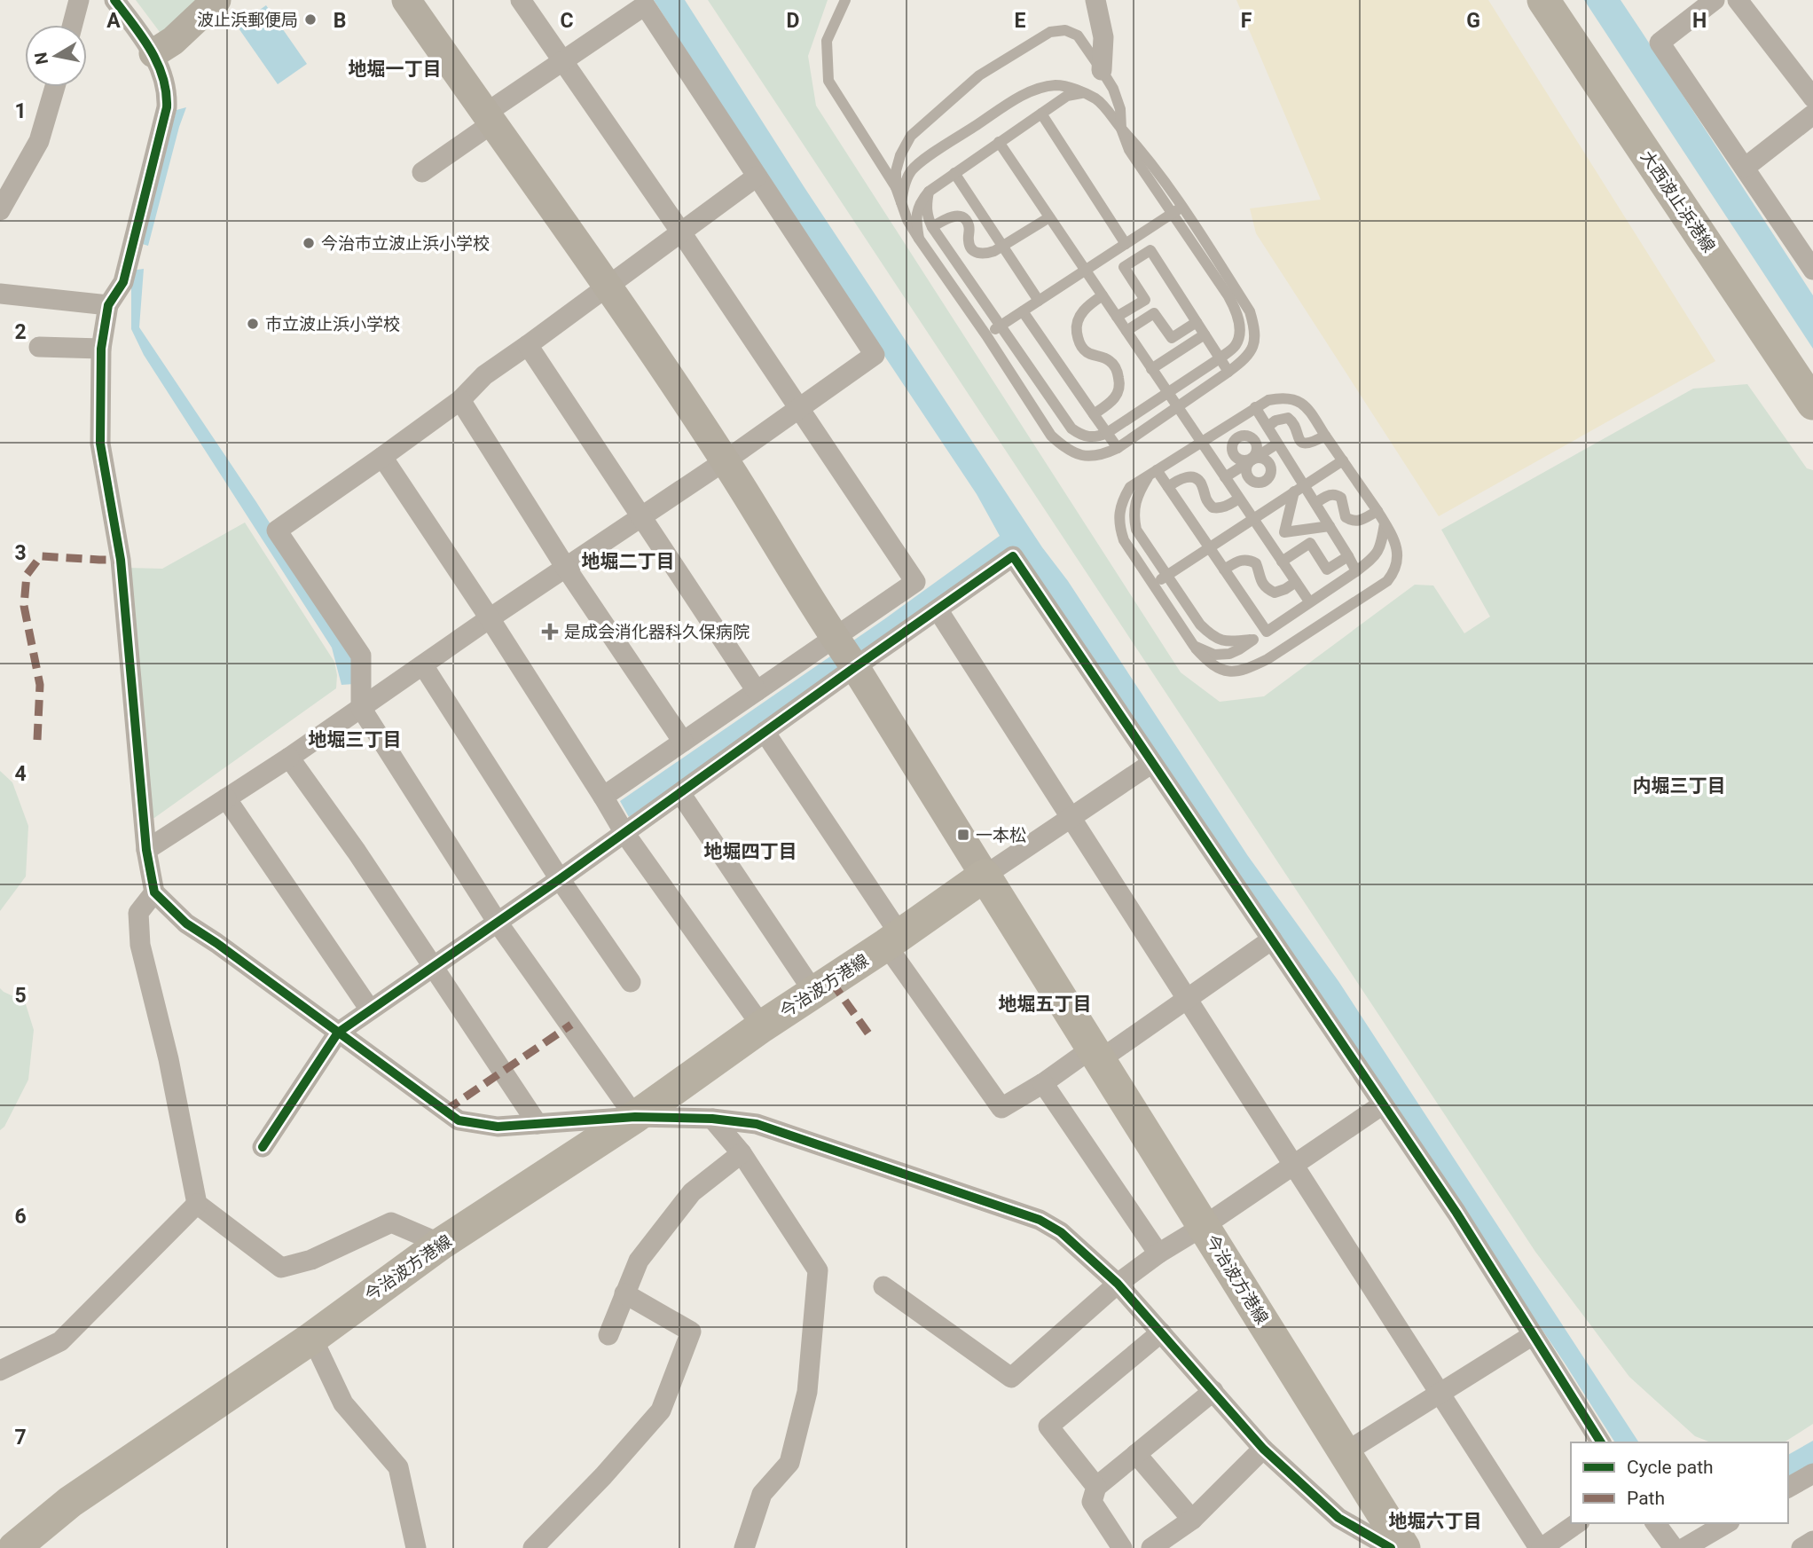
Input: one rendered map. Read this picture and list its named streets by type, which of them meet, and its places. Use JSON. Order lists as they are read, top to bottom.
{
  "streets": {
    "main road": ["大西波止浜港線", "今治波方港線"]
  },
  "districts": [
    "地堀一丁目",
    "地堀二丁目",
    "地堀三丁目",
    "内堀三丁目",
    "地堀四丁目",
    "地堀五丁目",
    "地堀六丁目"
  ],
  "places": {
    "other": ["波止浜郵便局", "今治市立波止浜小学校", "市立波止浜小学校"],
    "health": ["是成会消化器科久保病院"],
    "transit": ["一本松"]
  },
  "legend": ["Cycle path", "Path"],
  "north": "left",
  "grid": {
    "columns": [
      "A",
      "B",
      "C",
      "D",
      "E",
      "F",
      "G",
      "H"
    ],
    "rows": [
      "1",
      "2",
      "3",
      "4",
      "5",
      "6",
      "7"
    ]
  }
}
